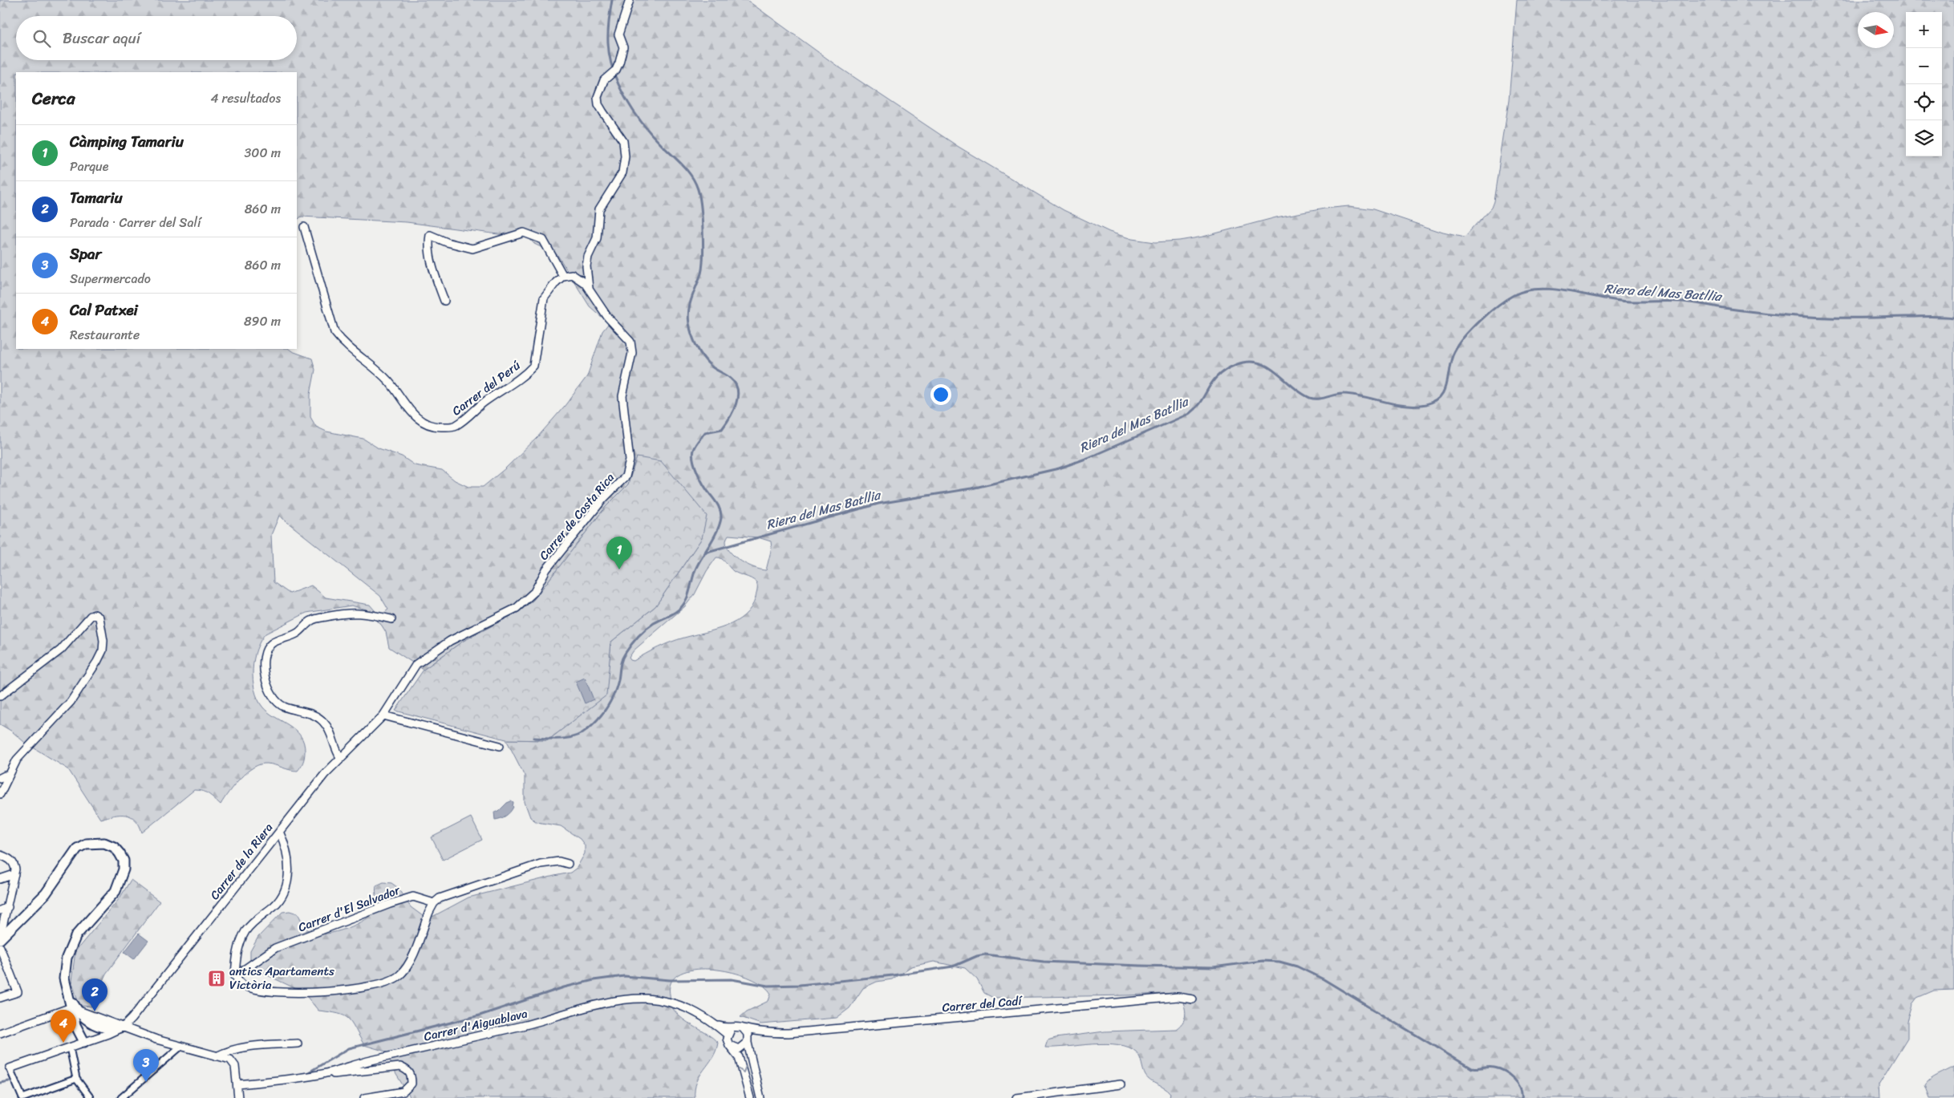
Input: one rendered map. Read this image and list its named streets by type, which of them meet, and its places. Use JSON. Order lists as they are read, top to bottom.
{
  "streets": {
    "street": [
      "Carrer del Perú",
      "Carrer de Costa Rica",
      "Carrer de la Riera",
      "Carrer d'El Salvador",
      "Carrer del Cadí",
      "Carrer d'Aiguablava"
    ]
  },
  "crossings": [
    ["Carrer del Perú", "Carrer de Costa Rica"],
    ["Carrer de Costa Rica", "Carrer de la Riera"],
    ["Carrer del Cadí", "Carrer d'Aiguablava"]
  ],
  "water": ["Riera del Mas Batllia"],
  "places": {
    "building": ["antics Apartaments Victòria"]
  },
  "north": "right",
  "page": {
    "map_buttons": ["+", "−"],
    "search": "Buscar aquí",
    "heading": ["Cerca", "4 resultados"],
    "list": [
      {
        "mark": "1",
        "name": "Càmping Tamariu",
        "note": "Parque",
        "value": "300 m"
      },
      {
        "mark": "2",
        "name": "Tamariu",
        "note": "Parada · Carrer del Salí",
        "value": "860 m"
      },
      {
        "mark": "3",
        "name": "Spar",
        "note": "Supermercado",
        "value": "860 m"
      },
      {
        "mark": "4",
        "name": "Cal Patxei",
        "note": "Restaurante",
        "value": "890 m"
      }
    ],
    "pins": [
      "1",
      "2",
      "4",
      "3"
    ]
  }
}
